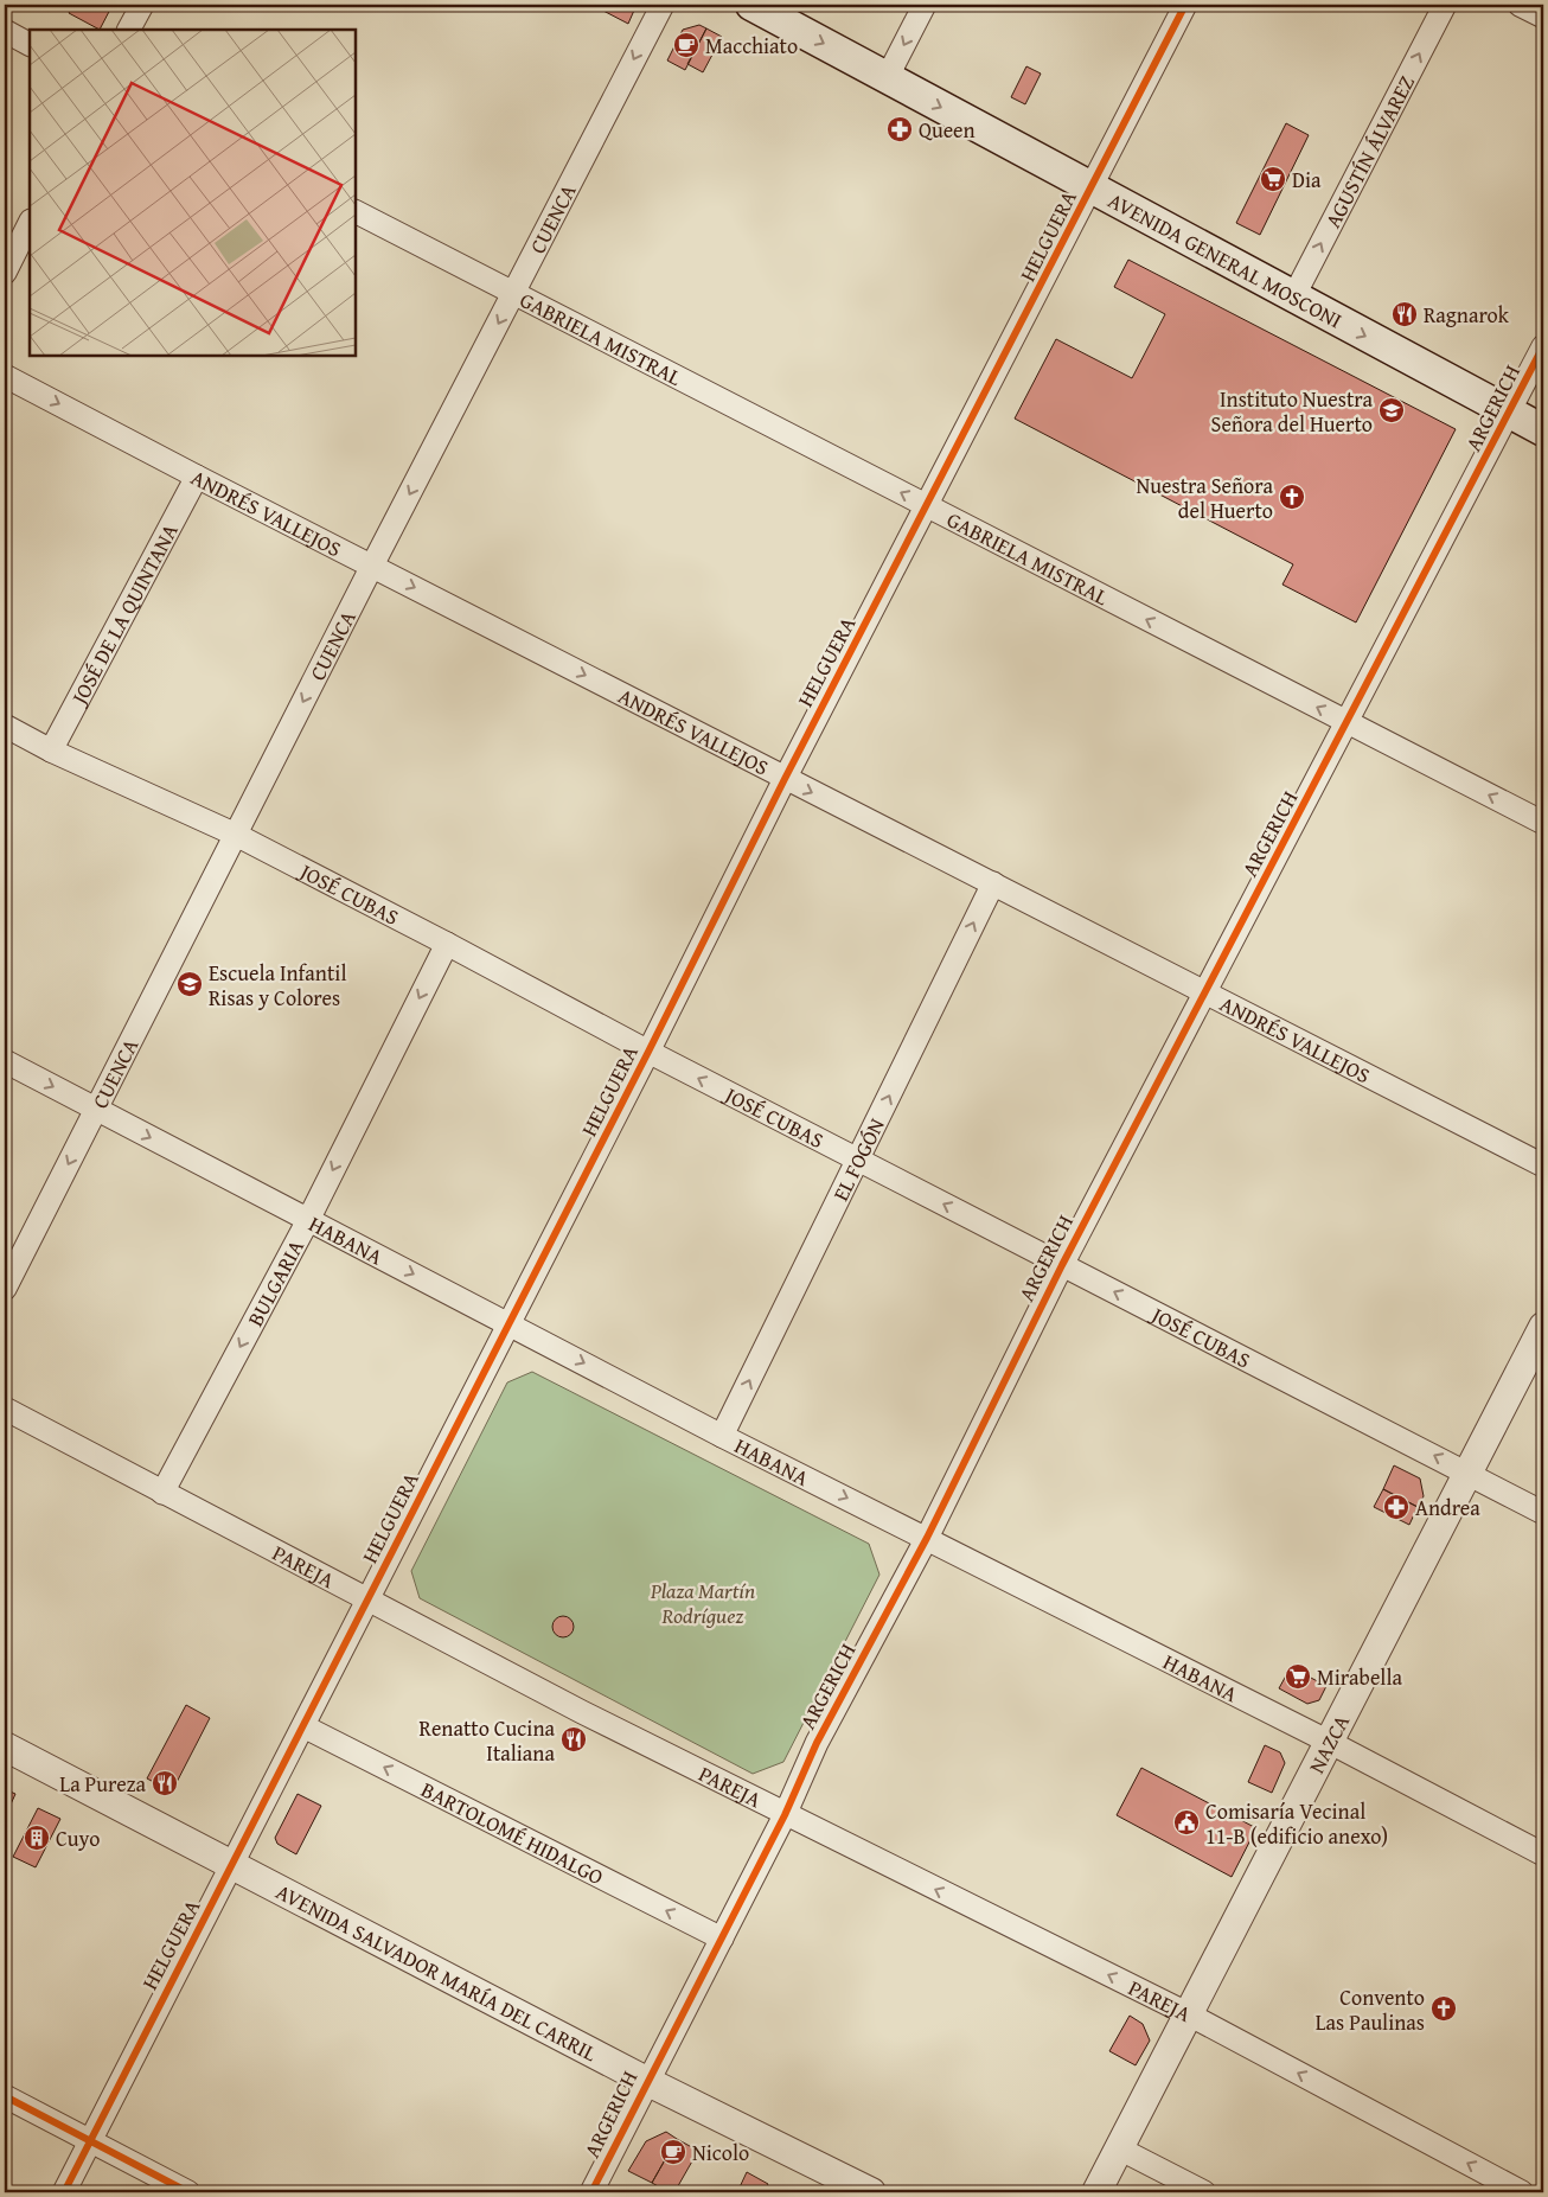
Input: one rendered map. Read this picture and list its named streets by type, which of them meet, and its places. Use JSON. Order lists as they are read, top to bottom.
{
  "streets": {
    "main road": ["AVENIDA GENERAL MOSCONI"],
    "street": [
      "AGUSTÍN ÁLVAREZ",
      "CUENCA",
      "HELGUERA",
      "GABRIELA MISTRAL",
      "ARGERICH",
      "ANDRÉS VALLEJOS",
      "JOSÉ DE LA QUINTANA",
      "JOSÉ CUBAS",
      "EL FOGÓN",
      "HABANA",
      "BULGARIA",
      "PAREJA",
      "NAZCA",
      "BARTOLOMÉ HIDALGO",
      "AVENIDA SALVADOR MARÍA DEL CARRIL"
    ]
  },
  "crossings": [
    ["AGUSTÍN ÁLVAREZ", "AVENIDA GENERAL MOSCONI"],
    ["CUENCA", "GABRIELA MISTRAL"],
    ["CUENCA", "ANDRÉS VALLEJOS"],
    ["CUENCA", "JOSÉ CUBAS"],
    ["CUENCA", "HABANA"],
    ["HELGUERA", "AVENIDA GENERAL MOSCONI"],
    ["HELGUERA", "GABRIELA MISTRAL"],
    ["HELGUERA", "ANDRÉS VALLEJOS"],
    ["HELGUERA", "JOSÉ CUBAS"],
    ["HELGUERA", "HABANA"],
    ["HELGUERA", "PAREJA"],
    ["HELGUERA", "BARTOLOMÉ HIDALGO"],
    ["HELGUERA", "AVENIDA SALVADOR MARÍA DEL CARRIL"],
    ["AVENIDA GENERAL MOSCONI", "ARGERICH"],
    ["GABRIELA MISTRAL", "ARGERICH"],
    ["ARGERICH", "ANDRÉS VALLEJOS"],
    ["ARGERICH", "JOSÉ CUBAS"],
    ["ARGERICH", "HABANA"],
    ["ARGERICH", "PAREJA"],
    ["ARGERICH", "BARTOLOMÉ HIDALGO"],
    ["ARGERICH", "AVENIDA SALVADOR MARÍA DEL CARRIL"],
    ["ANDRÉS VALLEJOS", "JOSÉ DE LA QUINTANA"],
    ["ANDRÉS VALLEJOS", "EL FOGÓN"],
    ["JOSÉ DE LA QUINTANA", "JOSÉ CUBAS"],
    ["JOSÉ CUBAS", "EL FOGÓN"],
    ["JOSÉ CUBAS", "BULGARIA"],
    ["JOSÉ CUBAS", "NAZCA"],
    ["EL FOGÓN", "HABANA"],
    ["HABANA", "BULGARIA"],
    ["HABANA", "NAZCA"],
    ["BULGARIA", "PAREJA"],
    ["PAREJA", "NAZCA"]
  ],
  "one_way": [
    "AGUSTÍN ÁLVAREZ",
    "CUENCA",
    "AVENIDA GENERAL MOSCONI",
    "GABRIELA MISTRAL",
    "ANDRÉS VALLEJOS",
    "JOSÉ CUBAS",
    "EL FOGÓN",
    "HABANA",
    "BULGARIA",
    "PAREJA",
    "BARTOLOMÉ HIDALGO"
  ],
  "parks": ["Plaza Martín Rodríguez"],
  "places": {
    "cafe": ["Macchiato", "Nicolo"],
    "pharmacy": ["Queen", "Andrea"],
    "supermarket": ["Dia", "Mirabella"],
    "restaurant": ["Ragnarok", "Renatto Cucina Italiana", "La Pureza"],
    "school or university": ["Instituto Nuestra Señora del Huerto", "Escuela Infantil Risas y Colores"],
    "church": ["Nuestra Señora del Huerto", "Convento Las Paulinas"],
    "public building": ["Comisaría Vecinal 11-B (edificio anexo)"],
    "building": ["Cuyo"]
  }
}
